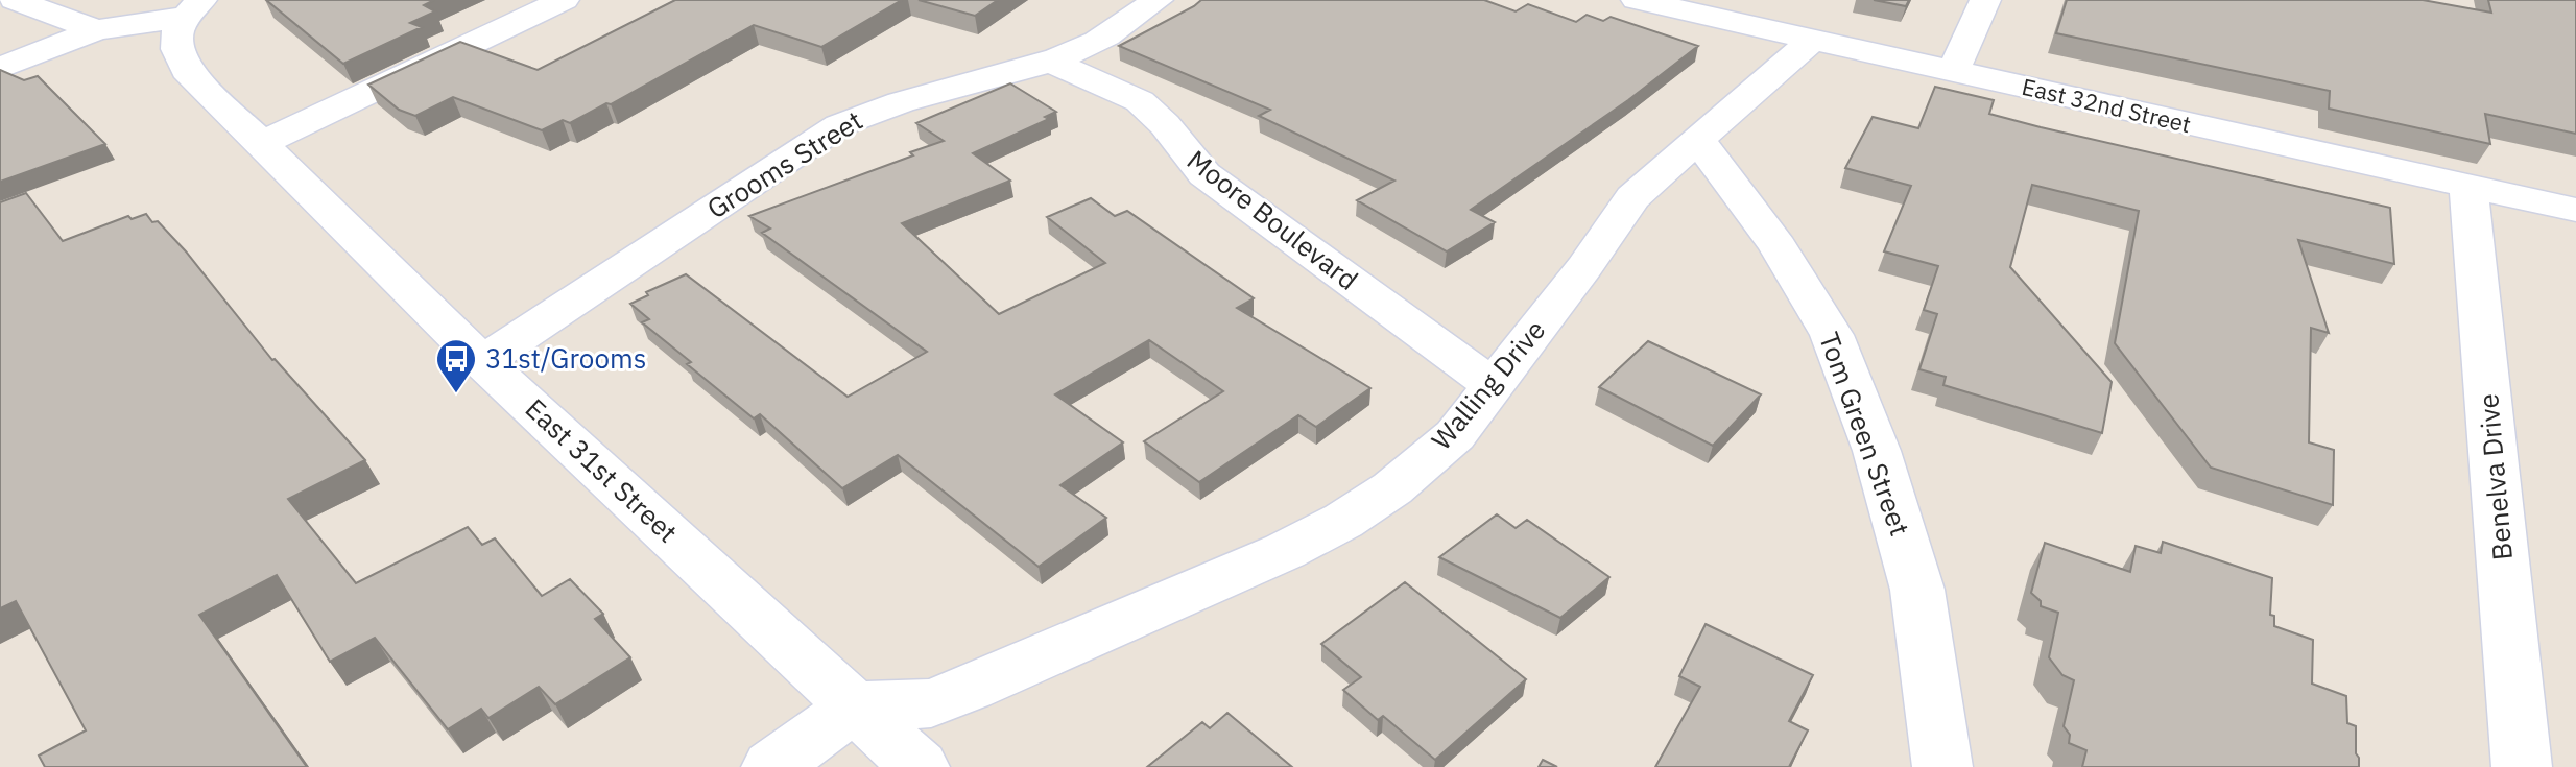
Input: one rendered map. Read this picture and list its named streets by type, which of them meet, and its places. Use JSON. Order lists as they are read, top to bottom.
{
  "streets": {
    "street": [
      "East 32nd Street",
      "Grooms Street",
      "Moore Boulevard",
      "Walling Drive",
      "Tom Green Street",
      "East 31st Street",
      "Benelva Drive"
    ]
  },
  "crossings": [
    ["East 32nd Street", "Walling Drive"],
    ["East 32nd Street", "Benelva Drive"],
    ["Grooms Street", "Moore Boulevard"],
    ["Grooms Street", "East 31st Street"],
    ["Moore Boulevard", "Walling Drive"],
    ["Walling Drive", "Tom Green Street"],
    ["Walling Drive", "East 31st Street"]
  ],
  "places": {
    "bus stop": ["31st/Grooms"]
  }
}
